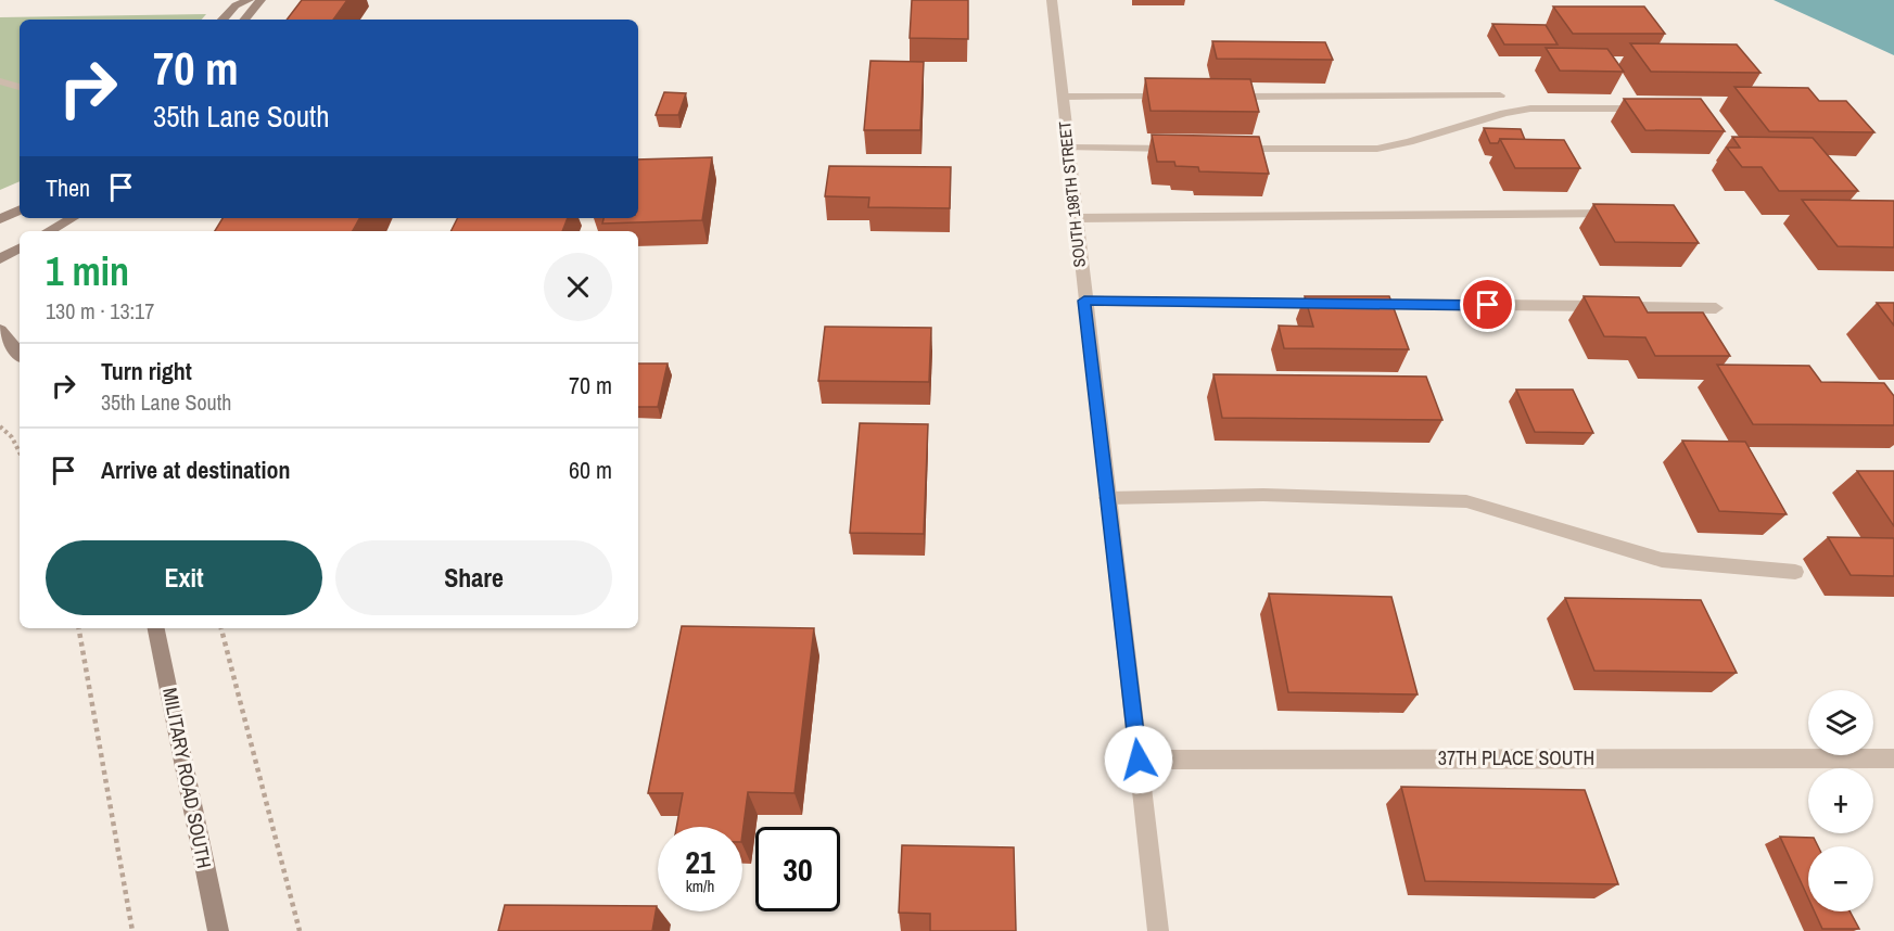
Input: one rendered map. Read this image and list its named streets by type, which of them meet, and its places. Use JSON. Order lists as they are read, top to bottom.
{
  "streets": {
    "main road": ["MILITARY ROAD SOUTH"],
    "street": ["SOUTH 198TH STREET", "37TH PLACE SOUTH"]
  },
  "crossings": [
    ["SOUTH 198TH STREET", "37TH PLACE SOUTH"]
  ],
  "page": {
    "turn": ["70 m", "35th Lane South"],
    "then": "Then",
    "heading": ["1 min", "130 m · 13:17"],
    "list": [
      {
        "name": "Turn right",
        "note": "35th Lane South",
        "value": "70 m"
      },
      {
        "name": "Arrive at destination",
        "value": "60 m"
      }
    ],
    "buttons": ["Exit", "Share"],
    "map_buttons": ["+", "−"],
    "speed": "21 km/h",
    "limit": "30"
  }
}
